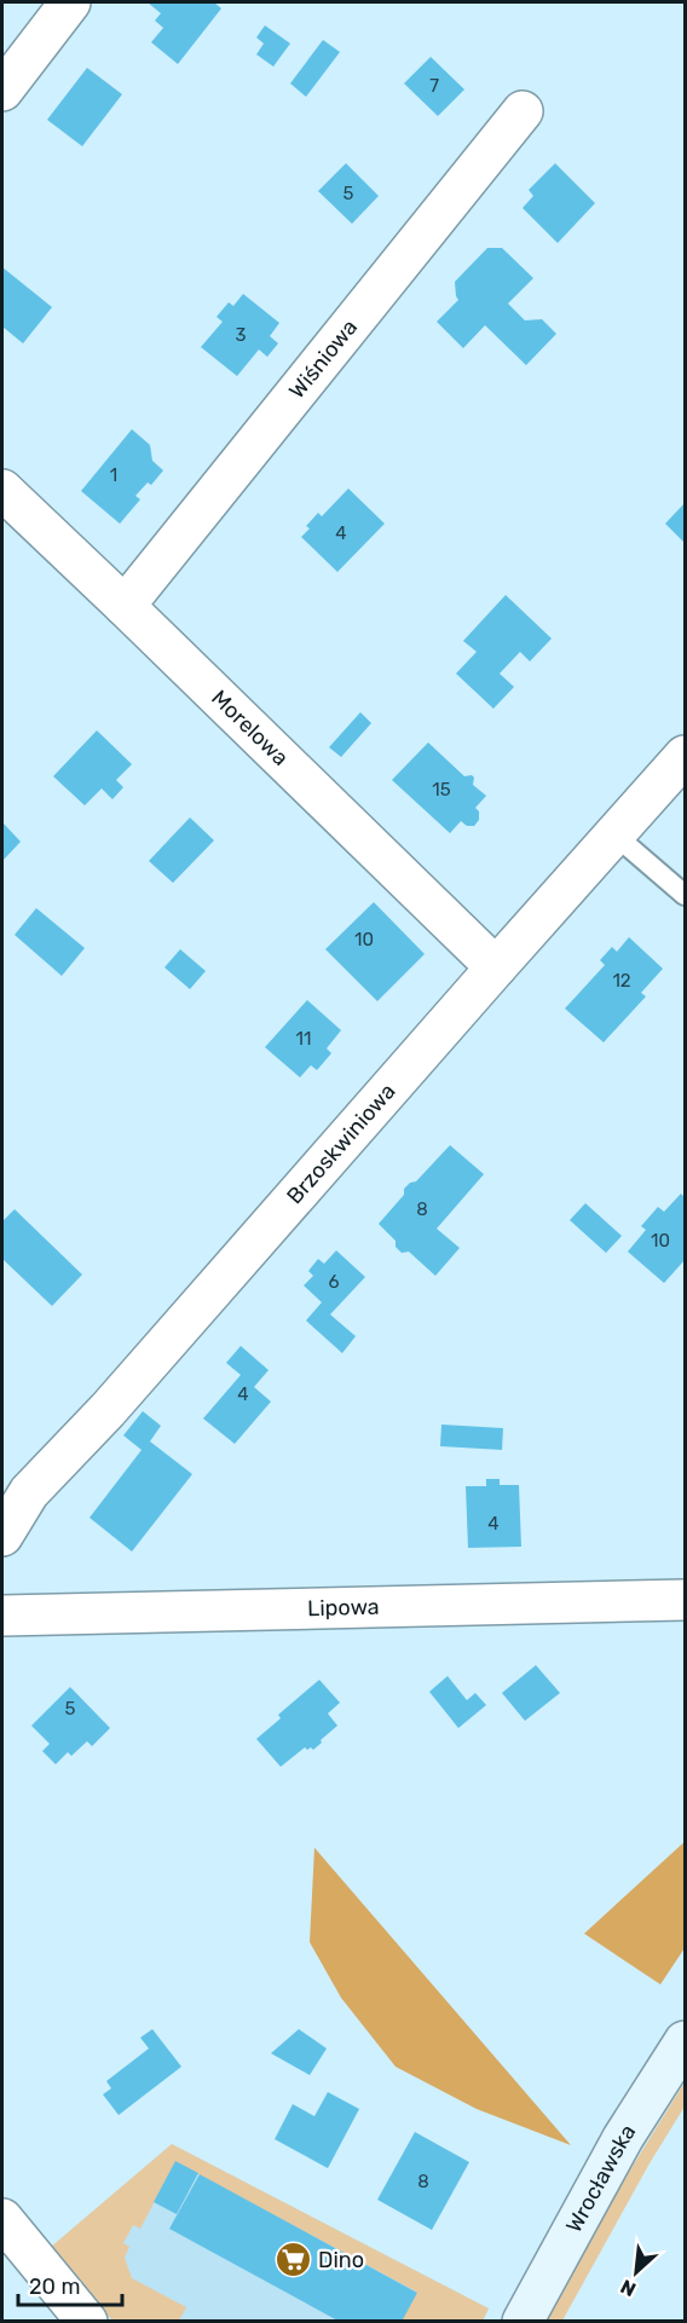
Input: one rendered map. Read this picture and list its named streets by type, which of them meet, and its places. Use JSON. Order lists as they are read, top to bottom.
{
  "streets": {
    "main road": ["Wrocławska"],
    "street": [
      "Wiśniowa",
      "Morelowa",
      "Brzoskwiniowa",
      "Lipowa"
    ]
  },
  "crossings": [
    ["Wiśniowa", "Morelowa"],
    ["Morelowa", "Brzoskwiniowa"]
  ],
  "places": {
    "supermarket": ["Dino"]
  },
  "house_numbers": [
    "7",
    "5",
    "3",
    "1",
    "4",
    "15",
    "10",
    "12",
    "11",
    "8",
    "10",
    "6",
    "4",
    "4",
    "5",
    "8"
  ],
  "scale_bar": "20 m",
  "north": "bottom left"
}
